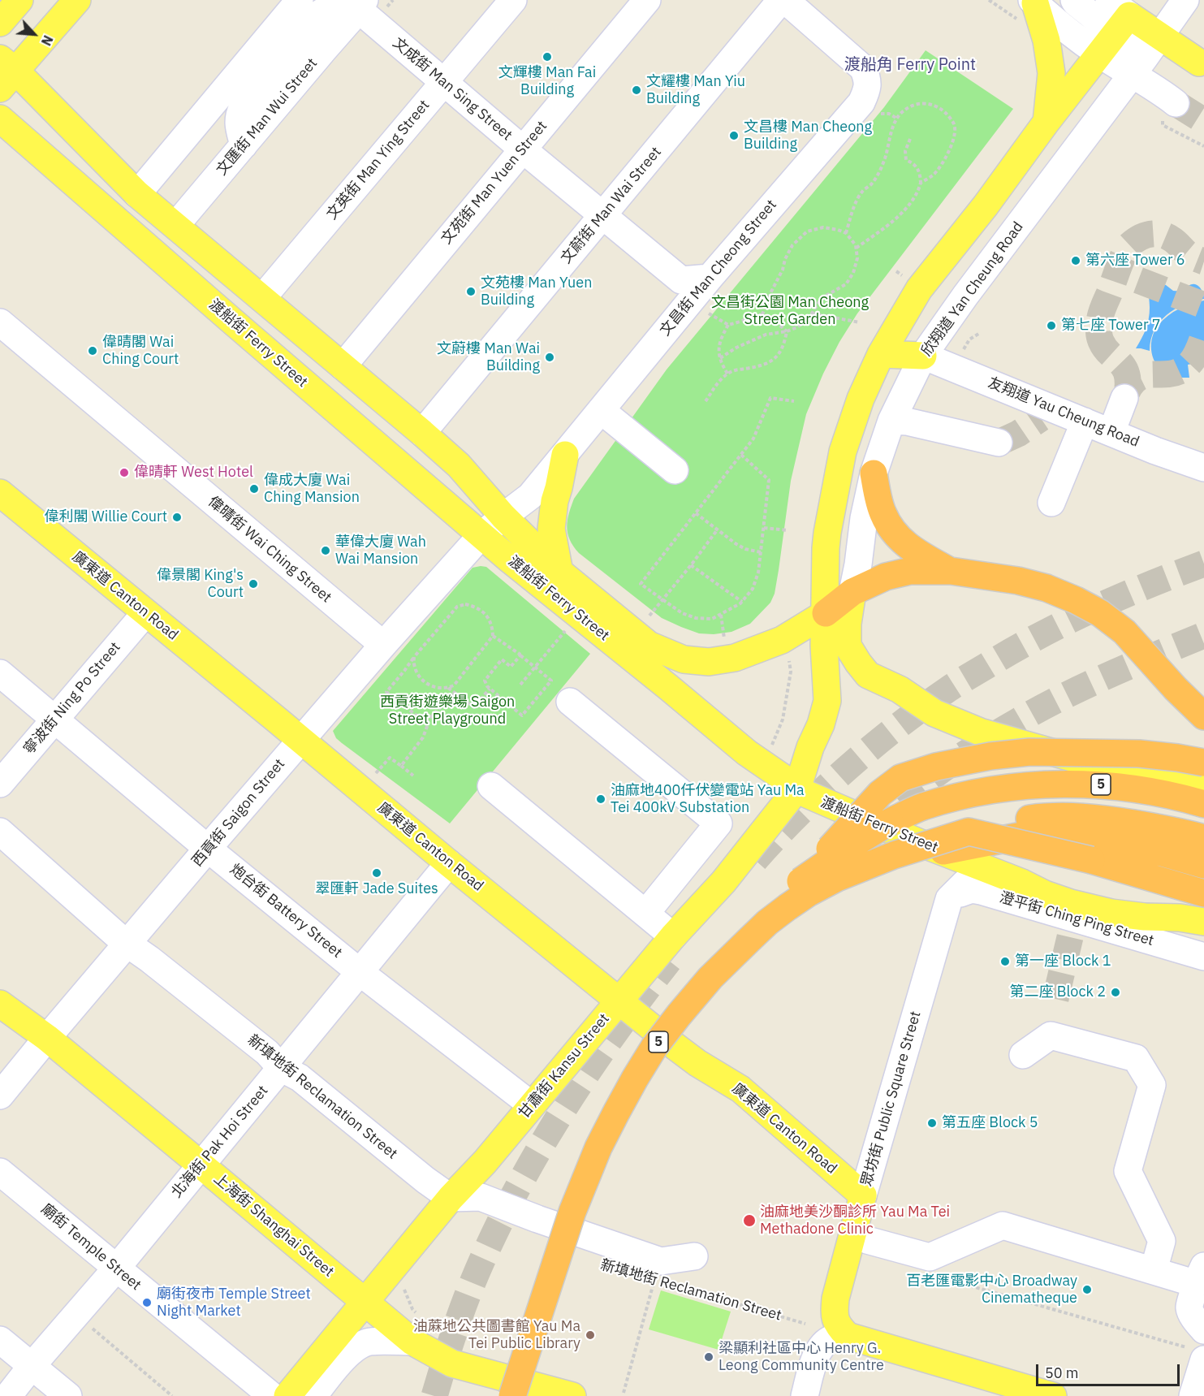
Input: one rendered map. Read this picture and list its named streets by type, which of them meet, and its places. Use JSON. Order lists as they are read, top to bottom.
{
  "streets": {
    "highway": ["5"],
    "main road": [
      "欣翔道 Yan Cheung Road",
      "渡船街 Ferry Street",
      "廣東道 Canton Road",
      "甘肅街 Kansu Street",
      "眾坊街 Public Square Street",
      "上海街 Shanghai Street"
    ],
    "street": [
      "文成街 Man Sing Street",
      "文匯街 Man Wui Street",
      "文英街 Man Ying Street",
      "文苑街 Man Yuen Street",
      "文蔚街 Man Wai Street",
      "文昌街 Man Cheong Street",
      "友翔道 Yau Cheung Road",
      "偉晴街 Wai Ching Street",
      "寧波街 Ning Po Street",
      "西貢街 Saigon Street",
      "炮台街 Battery Street",
      "澄平街 Ching Ping Street",
      "新填地街 Reclamation Street",
      "北海街 Pak Hoi Street",
      "廟街 Temple Street"
    ]
  },
  "crossings": [
    ["文成街 Man Sing Street", "文匯街 Man Wui Street"],
    ["文成街 Man Sing Street", "文英街 Man Ying Street"],
    ["文成街 Man Sing Street", "文苑街 Man Yuen Street"],
    ["文成街 Man Sing Street", "文蔚街 Man Wai Street"],
    ["文匯街 Man Wui Street", "渡船街 Ferry Street"],
    ["文英街 Man Ying Street", "渡船街 Ferry Street"],
    ["文苑街 Man Yuen Street", "渡船街 Ferry Street"],
    ["文蔚街 Man Wai Street", "文昌街 Man Cheong Street"],
    ["文蔚街 Man Wai Street", "渡船街 Ferry Street"],
    ["文昌街 Man Cheong Street", "渡船街 Ferry Street"],
    ["文昌街 Man Cheong Street", "西貢街 Saigon Street"],
    ["欣翔道 Yan Cheung Road", "友翔道 Yau Cheung Road"],
    ["渡船街 Ferry Street", "西貢街 Saigon Street"],
    ["渡船街 Ferry Street", "甘肅街 Kansu Street"],
    ["偉晴街 Wai Ching Street", "西貢街 Saigon Street"],
    ["廣東道 Canton Road", "寧波街 Ning Po Street"],
    ["廣東道 Canton Road", "西貢街 Saigon Street"],
    ["廣東道 Canton Road", "甘肅街 Kansu Street"],
    ["廣東道 Canton Road", "眾坊街 Public Square Street"],
    ["廣東道 Canton Road", "北海街 Pak Hoi Street"],
    ["寧波街 Ning Po Street", "炮台街 Battery Street"],
    ["西貢街 Saigon Street", "炮台街 Battery Street"],
    ["西貢街 Saigon Street", "新填地街 Reclamation Street"],
    ["西貢街 Saigon Street", "上海街 Shanghai Street"],
    ["炮台街 Battery Street", "甘肅街 Kansu Street"],
    ["炮台街 Battery Street", "北海街 Pak Hoi Street"],
    ["澄平街 Ching Ping Street", "眾坊街 Public Square Street"],
    ["甘肅街 Kansu Street", "新填地街 Reclamation Street"],
    ["甘肅街 Kansu Street", "上海街 Shanghai Street"],
    ["新填地街 Reclamation Street", "北海街 Pak Hoi Street"],
    ["北海街 Pak Hoi Street", "上海街 Shanghai Street"],
    ["北海街 Pak Hoi Street", "廟街 Temple Street"]
  ],
  "districts": ["渡船角 Ferry Point"],
  "parks": ["文昌街公園 Man Cheong Street Garden", "西貢街遊樂場 Saigon Street Playground"],
  "places": [
    "文輝樓 Man Fai Building",
    "文耀樓 Man Yiu Building",
    "文昌樓 Man Cheong Building",
    "第六座 Tower 6",
    "文苑樓 Man Yuen Building",
    "第七座 Tower 7",
    "偉晴閣 Wai Ching Court",
    "文蔚樓 Man Wai Building",
    "偉晴軒 West Hotel",
    "偉成大廈 Wai Ching Mansion",
    "偉利閣 Willie Court",
    "華偉大廈 Wah Wai Mansion",
    "偉景閣 King's Court",
    "油麻地400仟伏變電站 Yau Ma Tei 400kV Substation",
    "翠匯軒 Jade Suites",
    "第一座 Block 1",
    "第二座 Block 2",
    "第五座 Block 5",
    "油麻地美沙酮診所 Yau Ma Tei Methadone Clinic",
    "百老匯電影中心 Broadway Cinematheque",
    "廟街夜市 Temple Street Night Market",
    "油蔴地公共圖書館 Yau Ma Tei Public Library",
    "梁顯利社區中心 Henry G. Leong Community Centre"
  ],
  "scale_bar": "50 m",
  "north": "bottom right"
}
